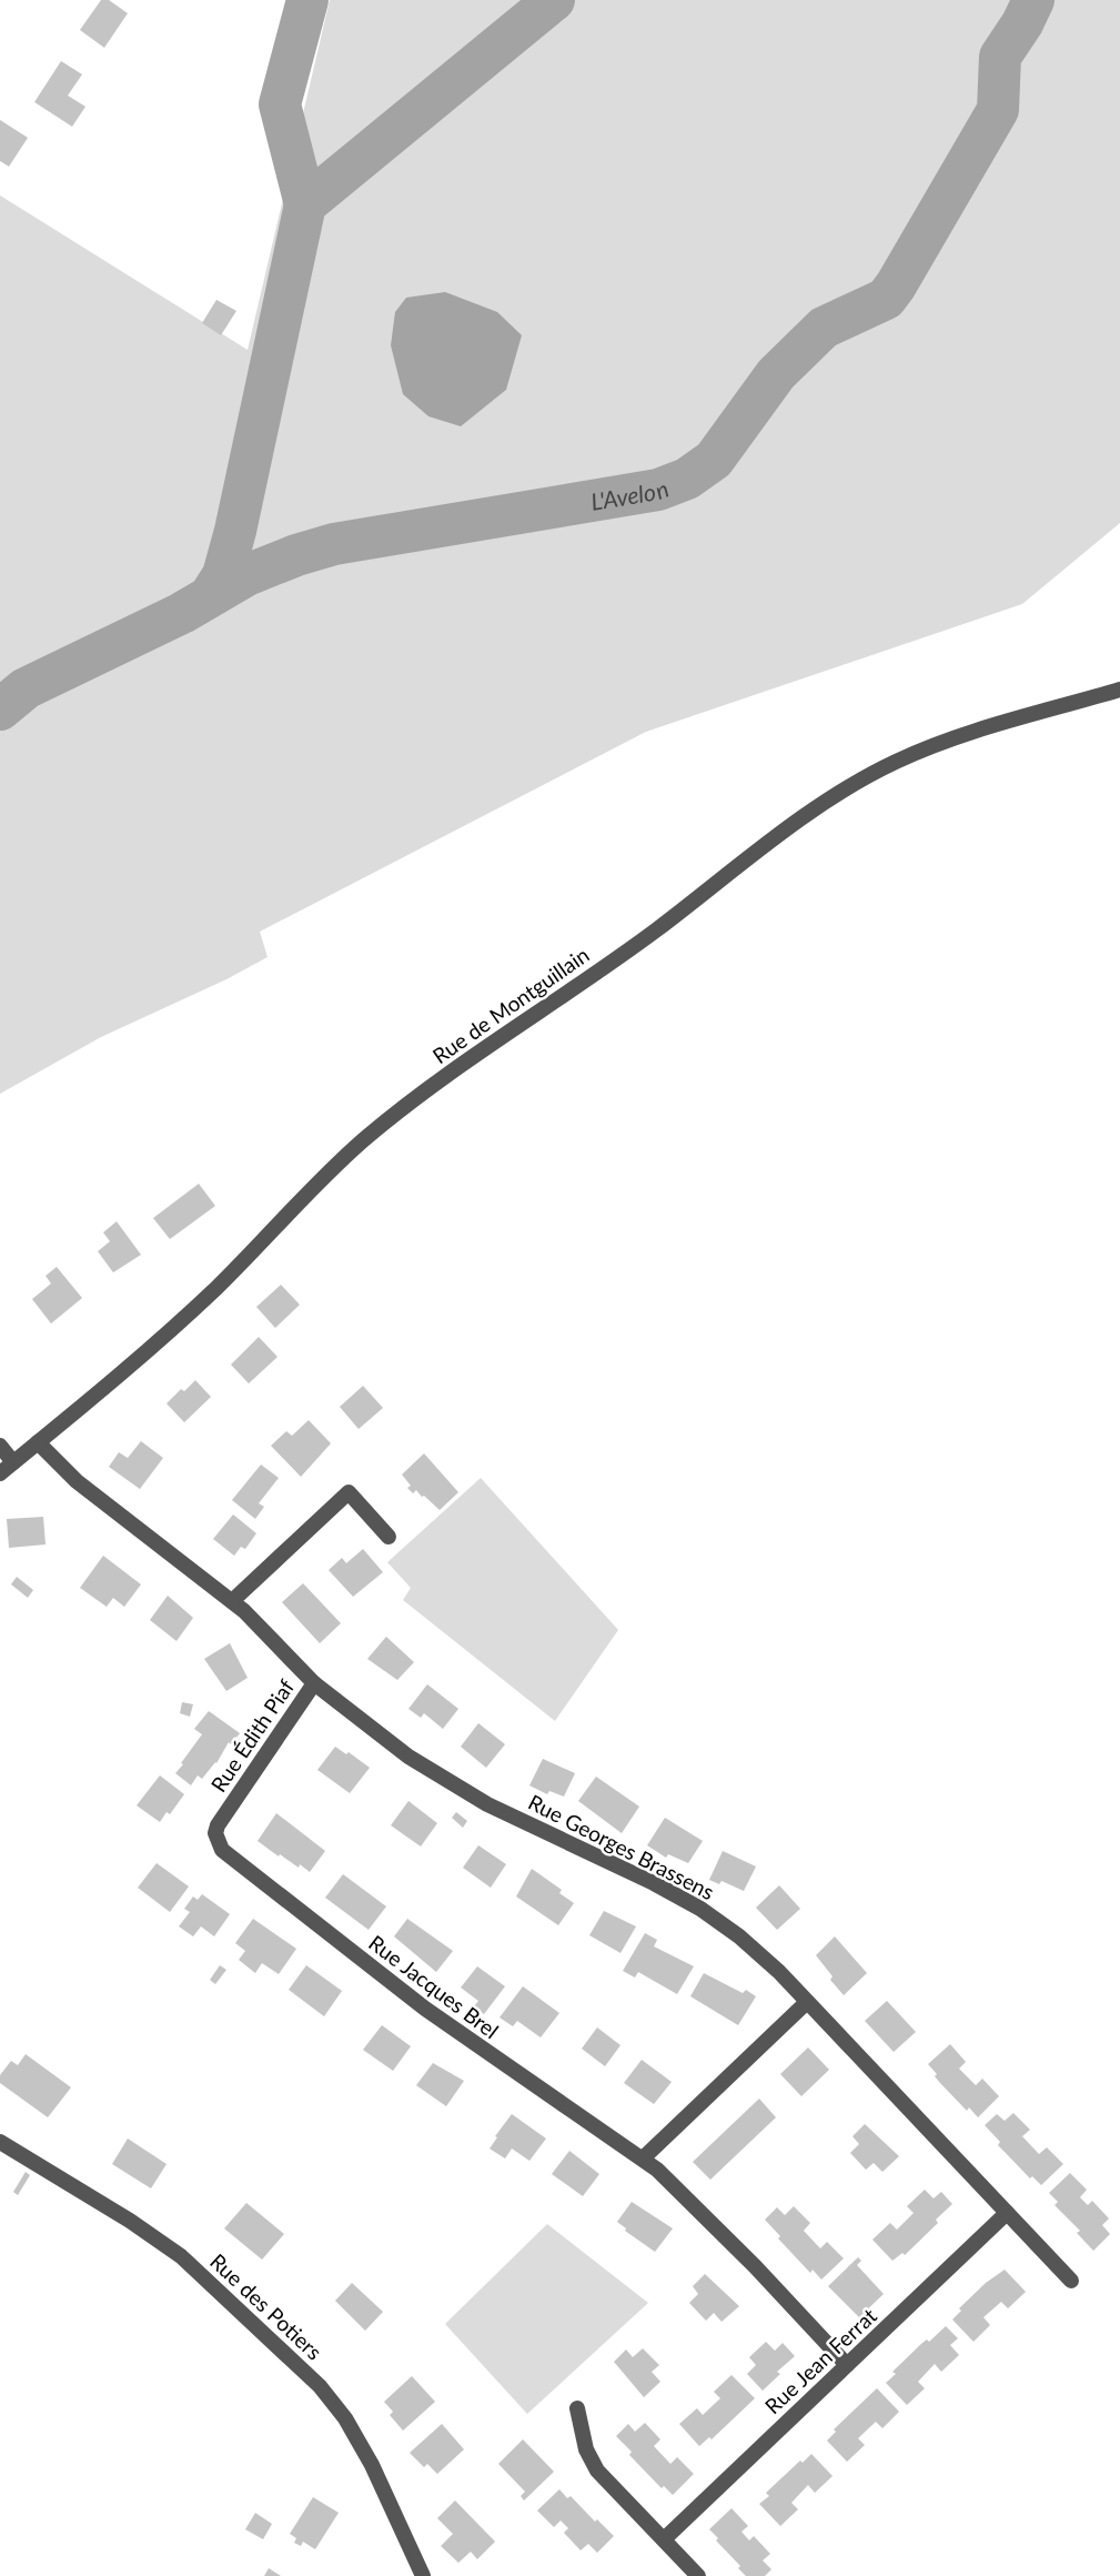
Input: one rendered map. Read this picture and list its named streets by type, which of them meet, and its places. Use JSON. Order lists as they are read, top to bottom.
{
  "streets": {
    "street": [
      "Rue de Montguillain",
      "Rue Édith Piaf",
      "Rue Georges Brassens",
      "Rue Jacques Brel",
      "Rue des Potiers",
      "Rue Jean Ferrat"
    ]
  },
  "crossings": [
    ["Rue de Montguillain", "Rue Édith Piaf"],
    ["Rue Édith Piaf", "Rue Georges Brassens"],
    ["Rue Édith Piaf", "Rue Jacques Brel"],
    ["Rue Georges Brassens", "Rue Jean Ferrat"],
    ["Rue Jacques Brel", "Rue Jean Ferrat"]
  ],
  "water": ["L'Avelon"]
}
